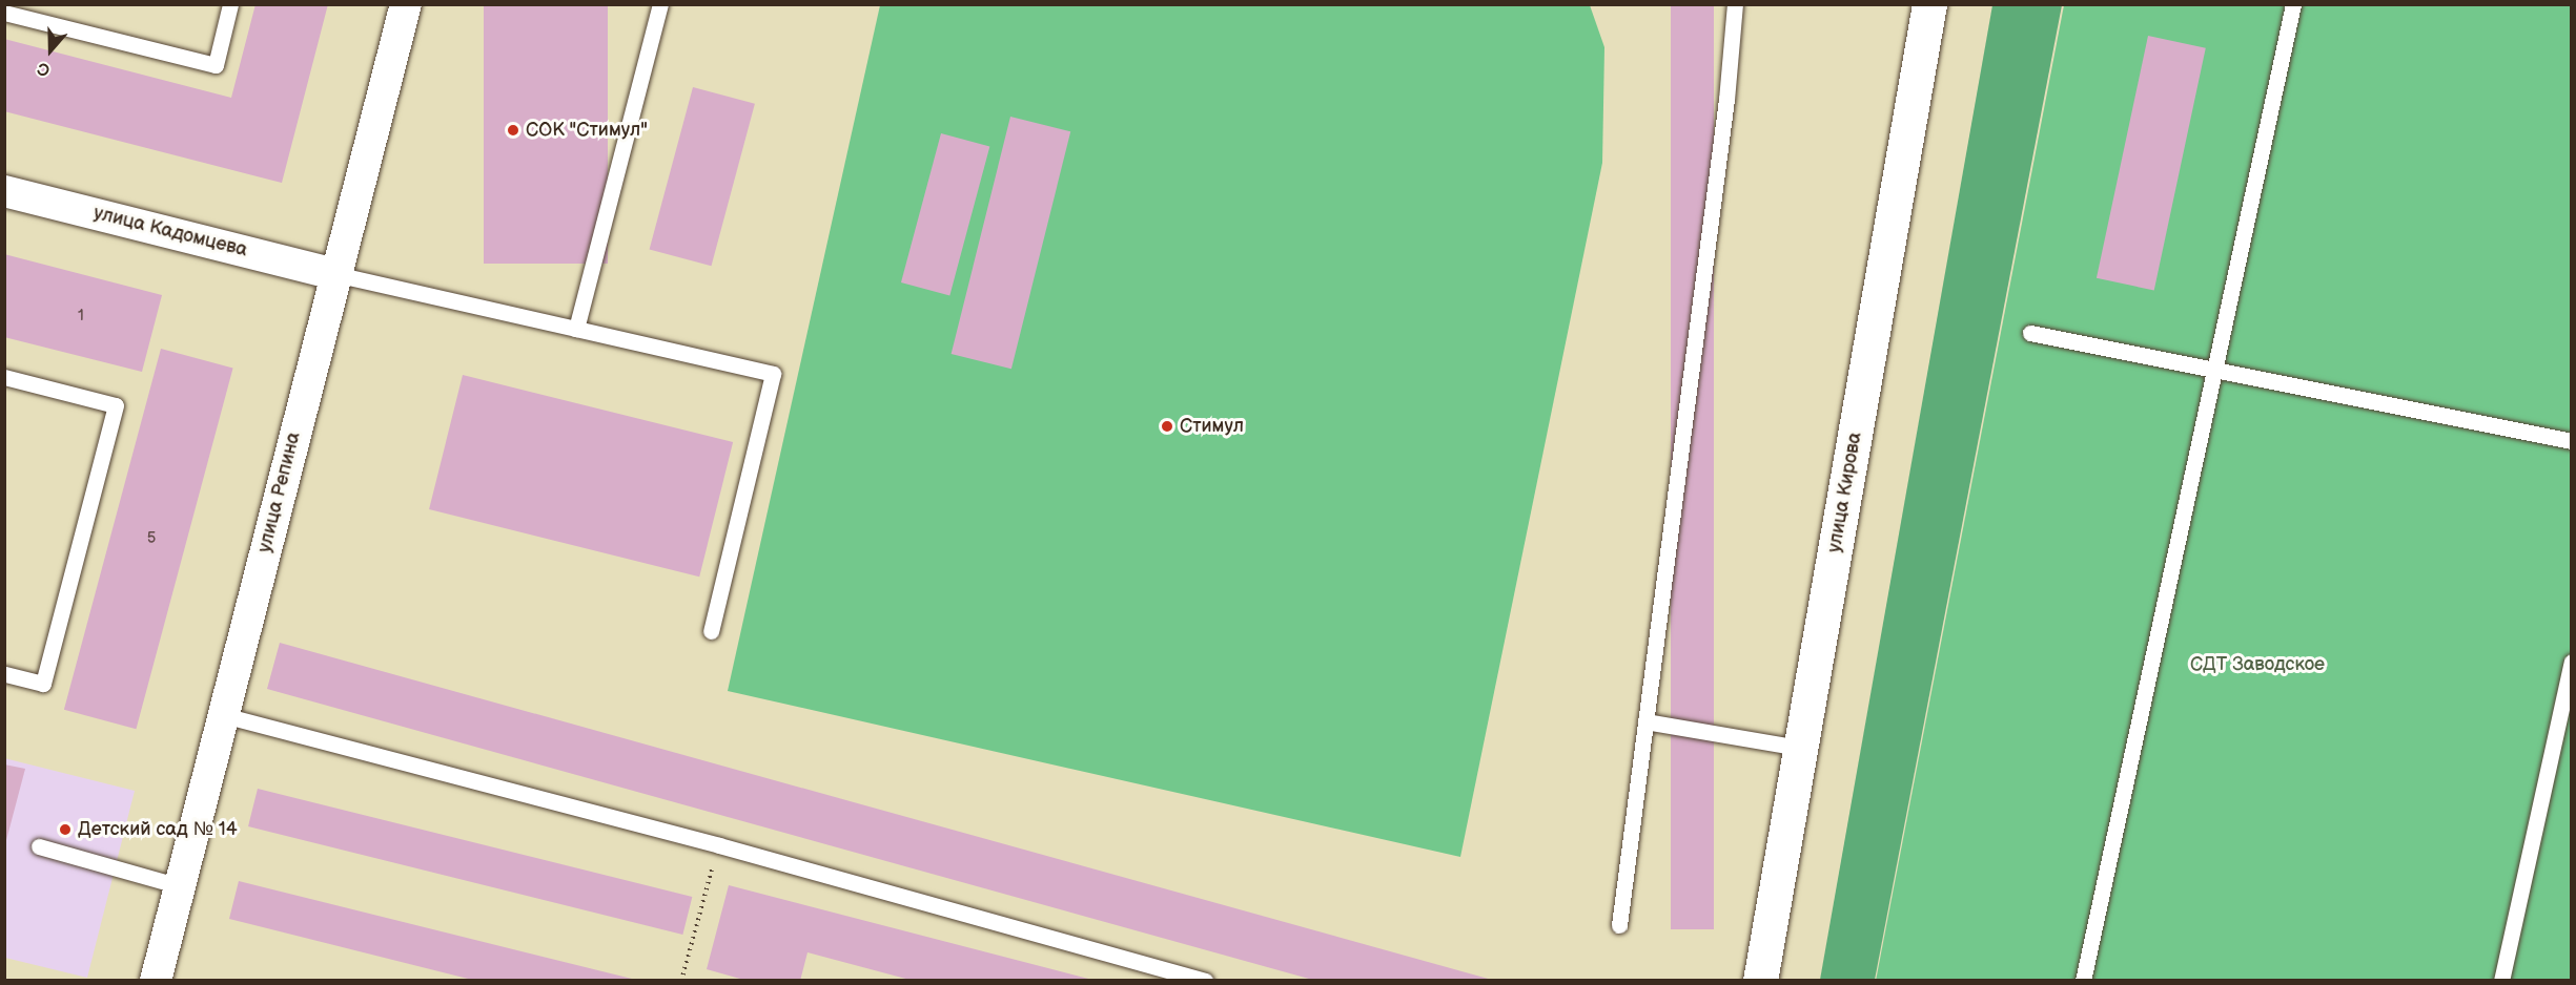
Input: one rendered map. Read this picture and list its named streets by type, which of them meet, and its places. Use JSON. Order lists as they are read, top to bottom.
{
  "streets": {
    "main road": ["улица Кирова"],
    "street": ["улица Кадомцева", "улица Репина"]
  },
  "crossings": [
    ["улица Кадомцева", "улица Репина"]
  ],
  "parks": ["СДТ Заводское"],
  "places": ["СОК \"Стимул\"", "Стимул", "Детский сад № 14"],
  "house_numbers": ["1", "5"],
  "north": "bottom"
}
